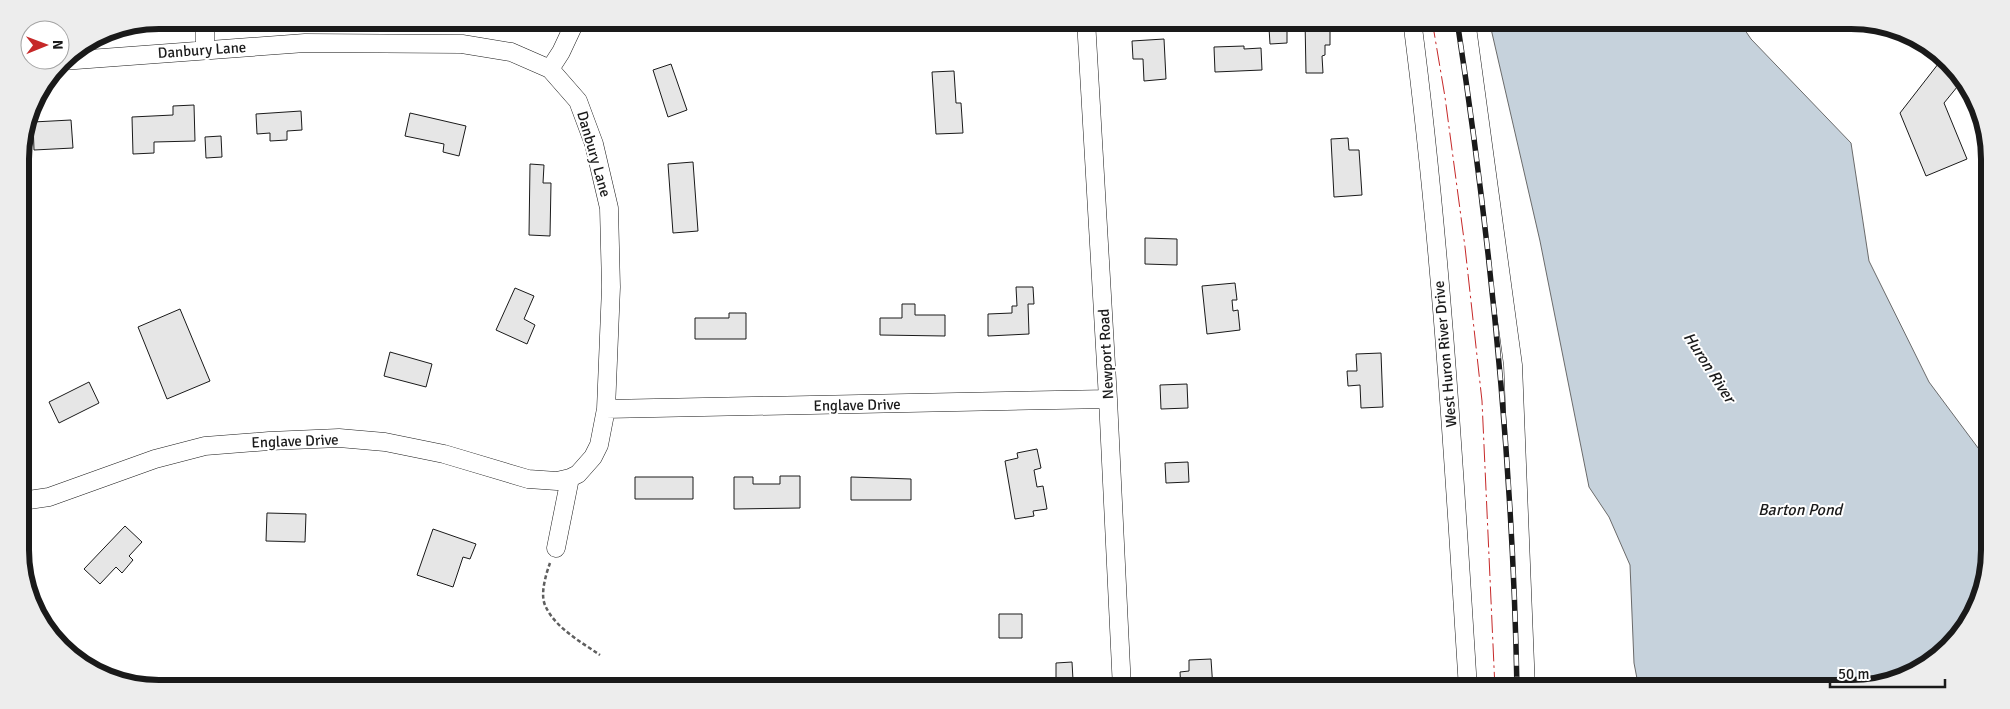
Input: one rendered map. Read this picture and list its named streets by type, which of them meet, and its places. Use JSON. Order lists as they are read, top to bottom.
{
  "streets": {
    "street": [
      "Danbury Lane",
      "Newport Road",
      "West Huron River Drive",
      "Englave Drive"
    ]
  },
  "crossings": [
    ["Danbury Lane", "Englave Drive"],
    ["Newport Road", "Englave Drive"]
  ],
  "water": ["Huron River", "Barton Pond"],
  "scale_bar": "50 m",
  "north": "right"
}
